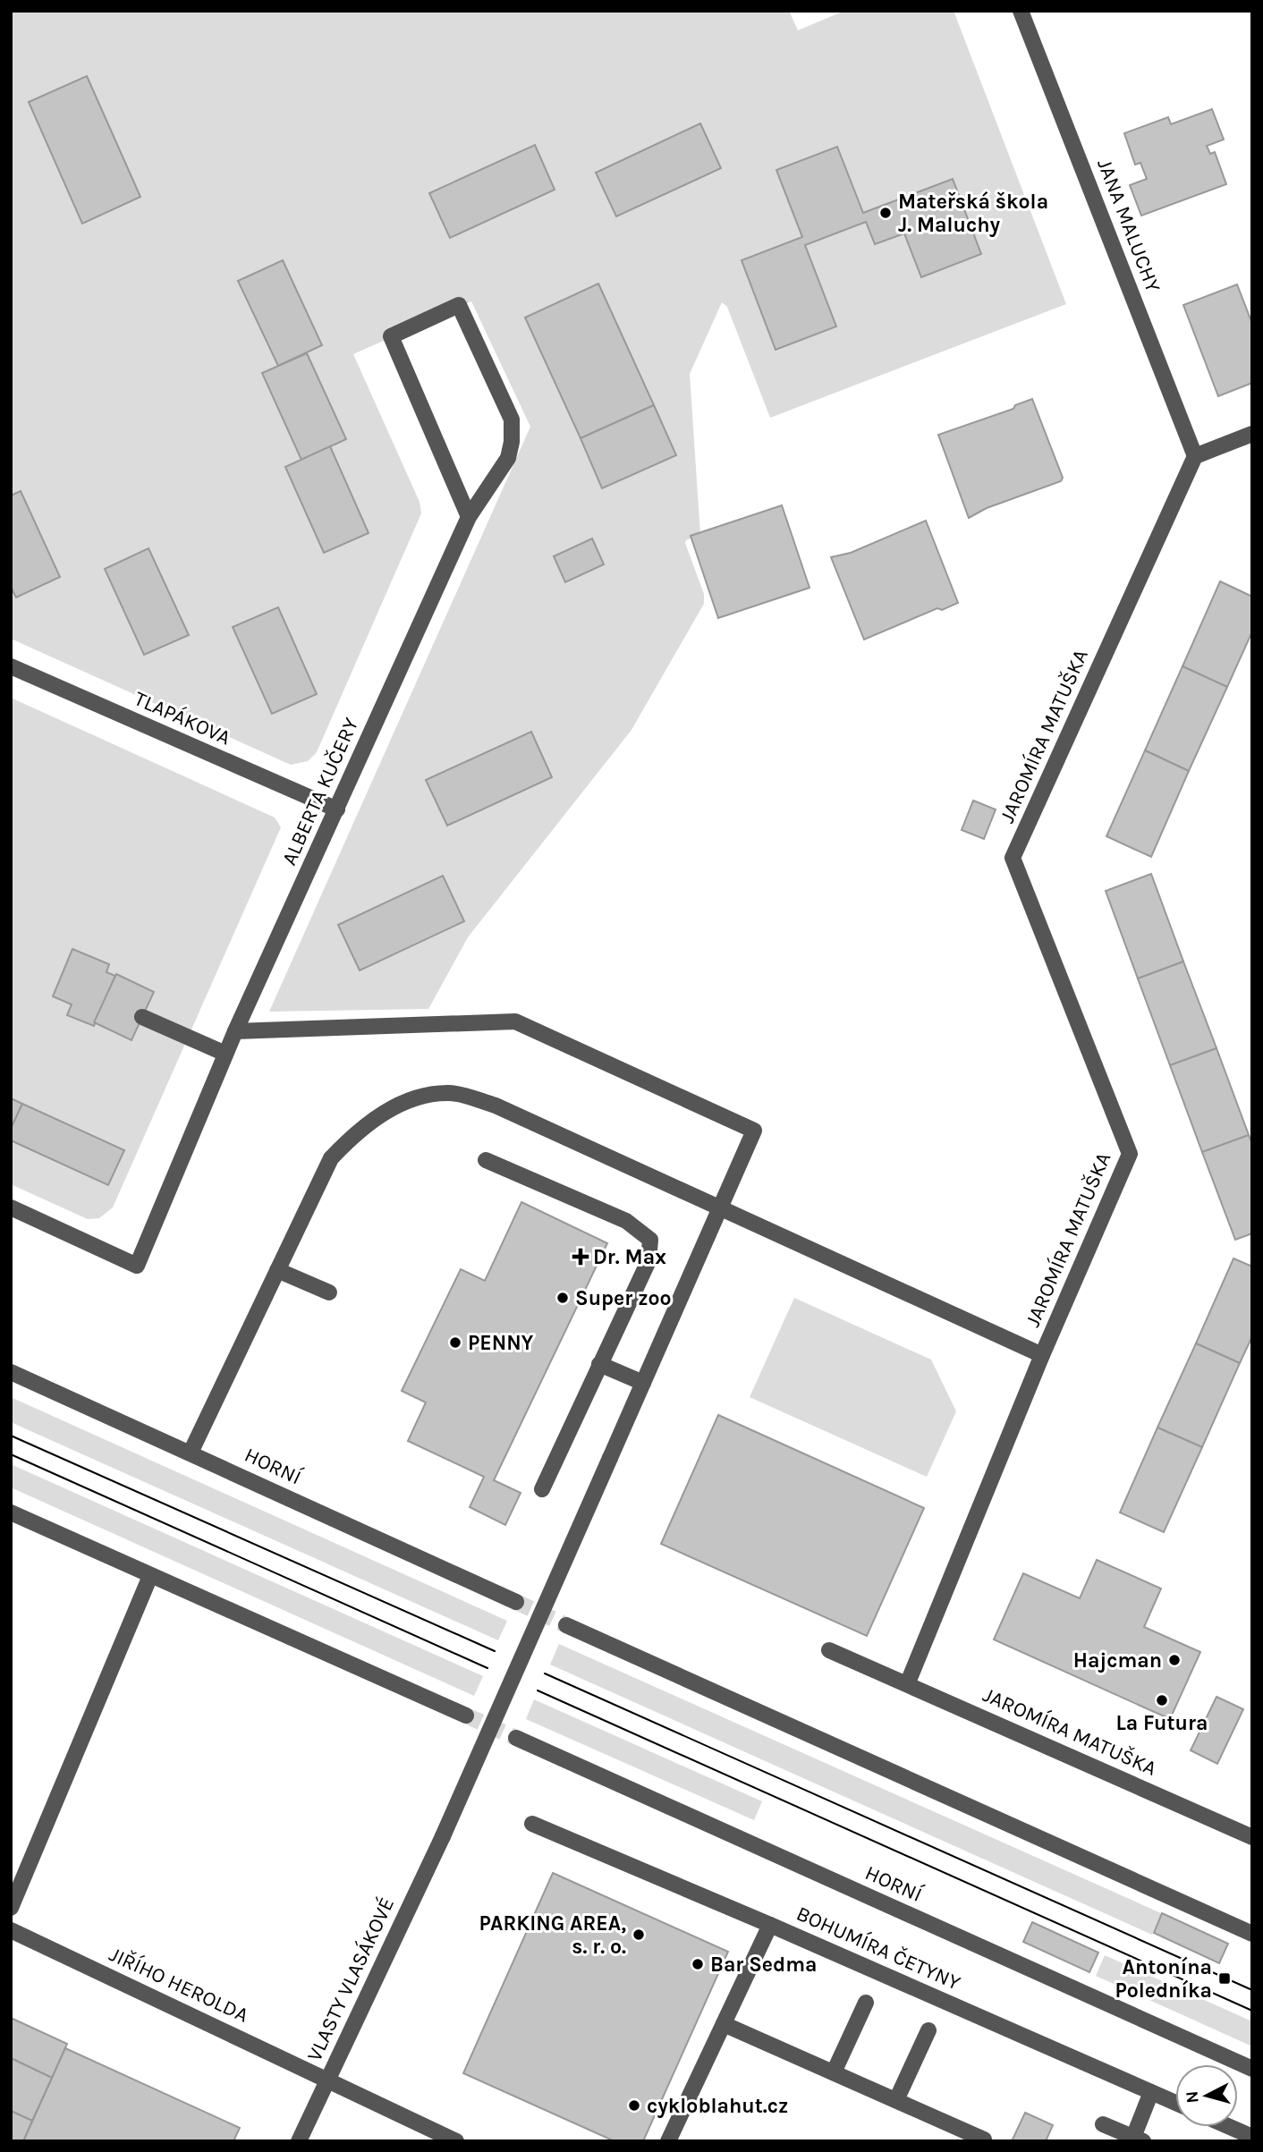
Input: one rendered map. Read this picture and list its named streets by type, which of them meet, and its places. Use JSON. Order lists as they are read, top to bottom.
{
  "streets": {
    "street": [
      "JANA MALUCHY",
      "TLAPÁKOVA",
      "JAROMÍRA MATUŠKA",
      "ALBERTA KUČERY",
      "HORNÍ",
      "BOHUMÍRA ČETYNY",
      "VLASTY VLASÁKOVÉ",
      "JIŘÍHO HEROLDA"
    ]
  },
  "crossings": [
    ["JANA MALUCHY", "JAROMÍRA MATUŠKA"],
    ["TLAPÁKOVA", "ALBERTA KUČERY"],
    ["ALBERTA KUČERY", "VLASTY VLASÁKOVÉ"],
    ["VLASTY VLASÁKOVÉ", "JIŘÍHO HEROLDA"]
  ],
  "places": {
    "other": [
      "Mateřská škola J. Maluchy",
      "Super zoo",
      "PENNY",
      "Hajcman",
      "La Futura",
      "PARKING AREA, s. r. o.",
      "Bar Sedma",
      "cykloblahut.cz"
    ],
    "health": ["Dr. Max"],
    "transit": ["Antonína Poledníka"]
  },
  "north": "left"
}
